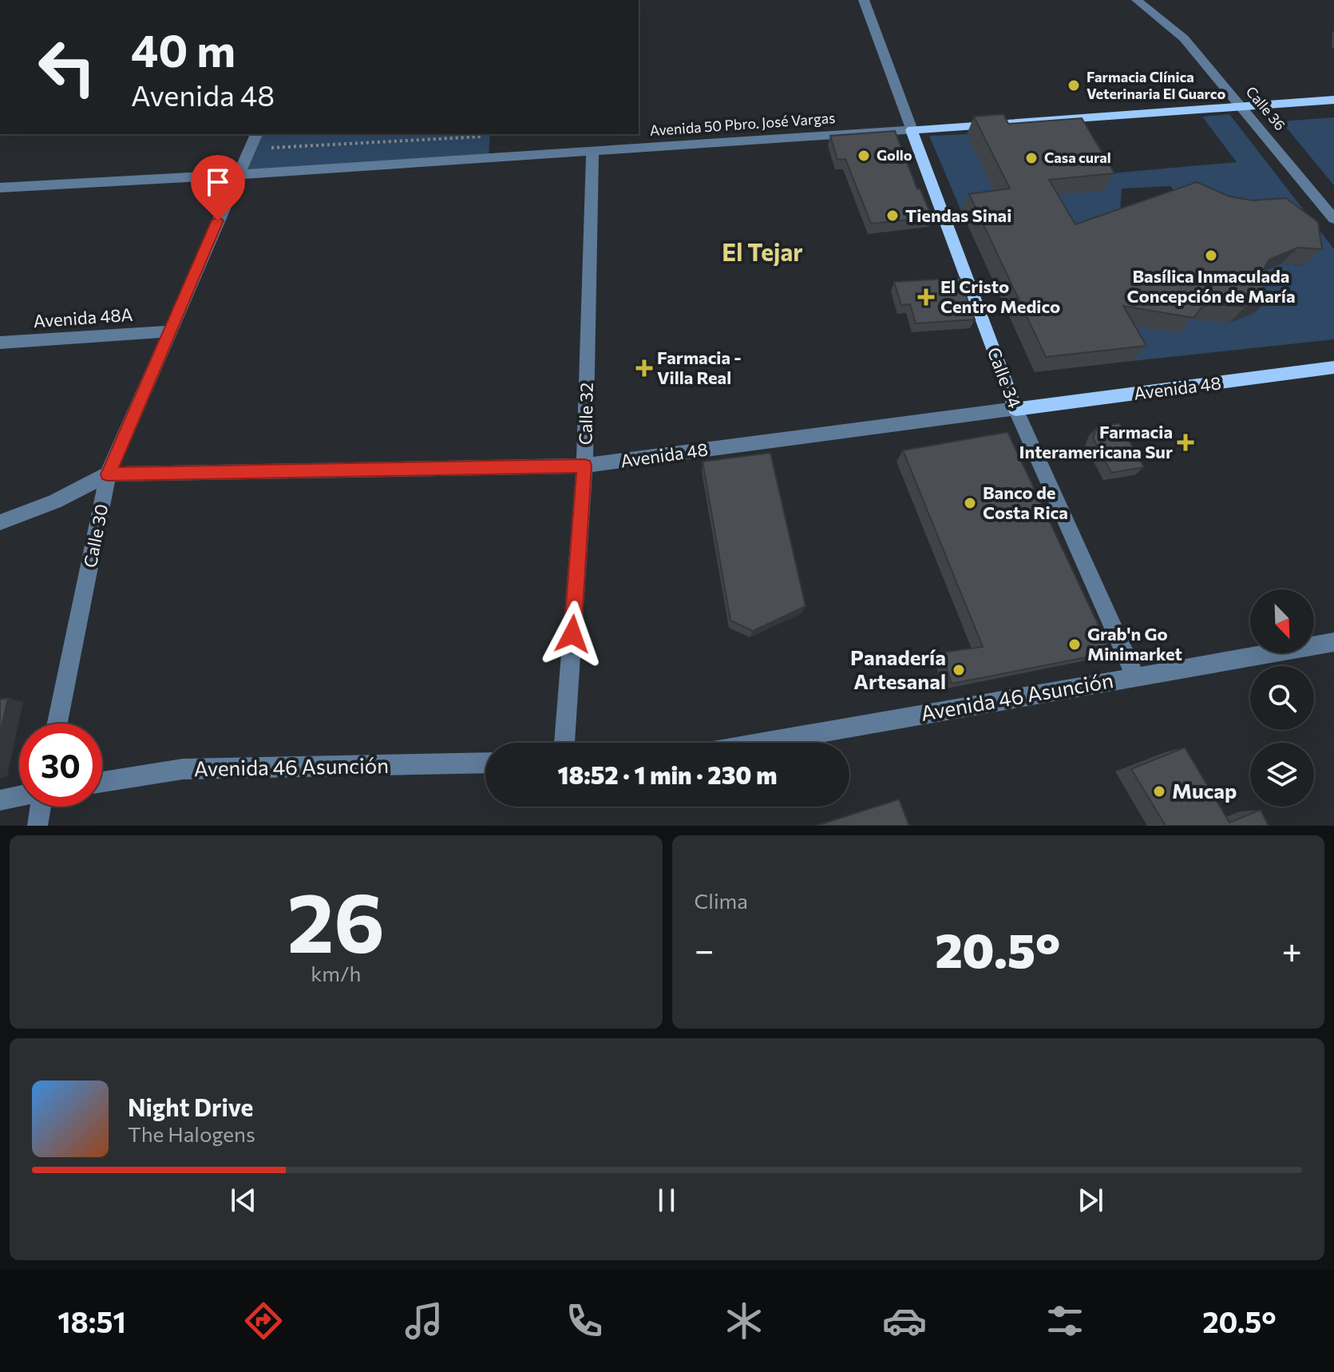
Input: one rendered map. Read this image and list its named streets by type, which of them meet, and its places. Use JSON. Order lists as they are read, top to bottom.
{
  "streets": {
    "main road": ["Avenida 50 Pbro. José Vargas", "Calle 34", "Avenida 48"],
    "street": [
      "Calle 36",
      "Avenida 48A",
      "Calle 32",
      "Calle 30",
      "Avenida 46 Asunción"
    ]
  },
  "crossings": [
    ["Calle 36", "Avenida 50 Pbro. José Vargas"],
    ["Avenida 50 Pbro. José Vargas", "Calle 34"],
    ["Avenida 50 Pbro. José Vargas", "Calle 32"],
    ["Avenida 50 Pbro. José Vargas", "Calle 30"],
    ["Avenida 48A", "Calle 30"],
    ["Calle 34", "Avenida 48"],
    ["Calle 34", "Avenida 46 Asunción"],
    ["Avenida 48", "Calle 32"],
    ["Avenida 48", "Calle 30"]
  ],
  "districts": ["El Tejar"],
  "places": {
    "other": [
      "Farmacia Clínica Veterinaria El Guarco",
      "Gollo",
      "Casa cural",
      "Tiendas Sinai",
      "Basílica Inmaculada Concepción de María",
      "Banco de Costa Rica",
      "Grab'n Go Minimarket",
      "Panadería Artesanal",
      "Mucap"
    ],
    "health": ["El Cristo Centro Medico", "Farmacia - Villa Real", "Farmacia Interamericana Sur"]
  },
  "north": "bottom right",
  "page": {
    "turn": ["40 m", "Avenida 48"],
    "limit": "30",
    "trip": "18:52 · 1 min · 230 m",
    "tile": [
      ["26", "km/h"],
      "Clima"
    ],
    "heat": ["−", "20.5°", "+"],
    "song": ["Night Drive", "The Halogens"],
    "tabs": ["18:51", "20.5°"]
  }
}
